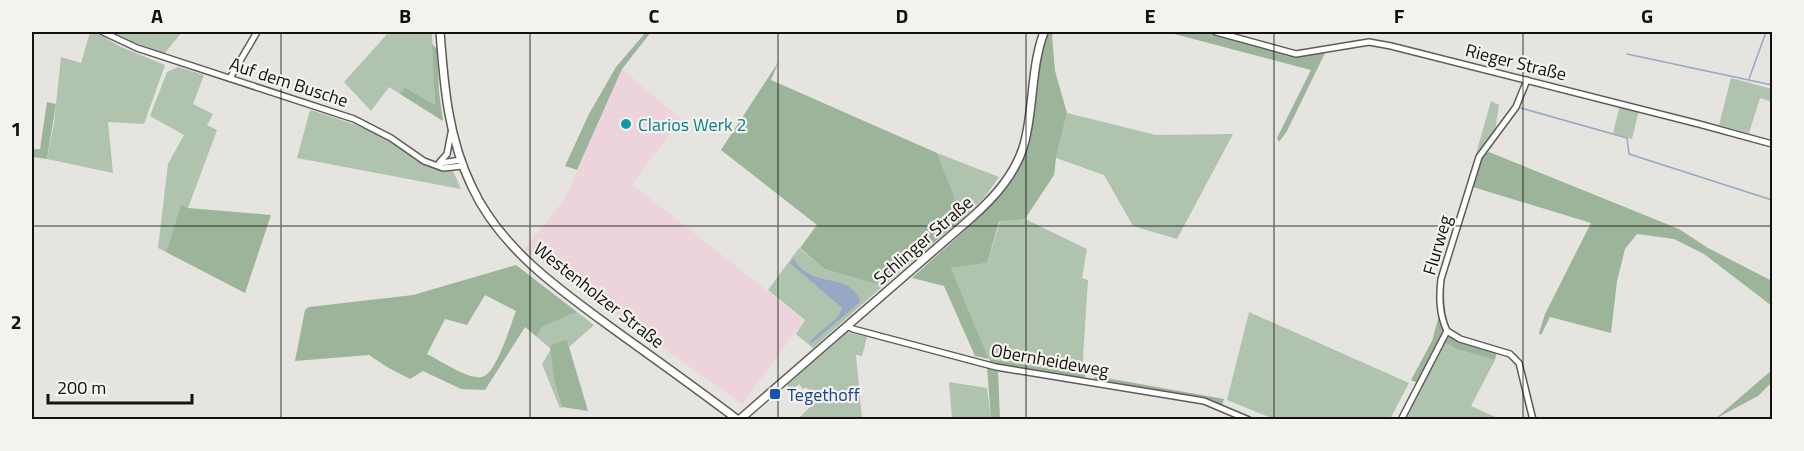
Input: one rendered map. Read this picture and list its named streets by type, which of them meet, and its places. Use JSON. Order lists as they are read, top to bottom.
{
  "streets": {
    "street": [
      "Rieger Straße",
      "Auf dem Busche",
      "Schlinger Straße",
      "Flurweg",
      "Westenholzer Straße",
      "Obernheideweg"
    ]
  },
  "crossings": [
    ["Rieger Straße", "Flurweg"],
    ["Schlinger Straße", "Westenholzer Straße"],
    ["Schlinger Straße", "Obernheideweg"]
  ],
  "places": {
    "other": ["Clarios Werk 2"],
    "transit": ["Tegethoff"]
  },
  "scale_bar": "200 m",
  "grid": {
    "columns": [
      "A",
      "B",
      "C",
      "D",
      "E",
      "F",
      "G"
    ],
    "rows": ["1", "2"]
  }
}
